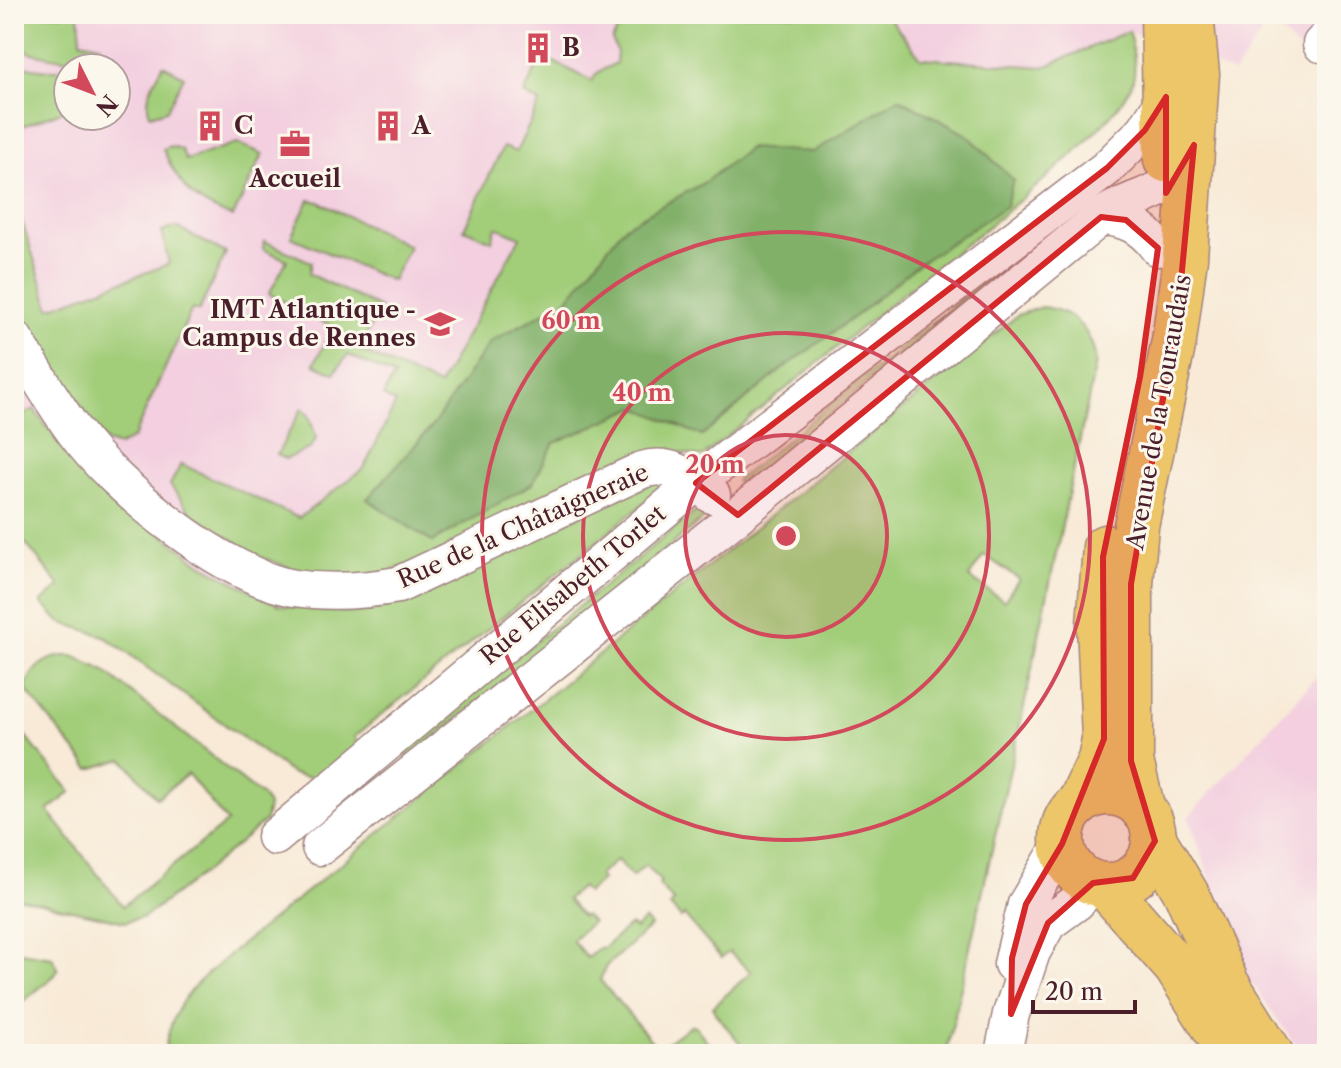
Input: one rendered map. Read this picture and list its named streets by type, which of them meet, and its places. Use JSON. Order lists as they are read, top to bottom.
{
  "streets": {
    "main road": ["Avenue de la Touraudais"],
    "street": ["Rue de la Châtaigneraie", "Rue Elisabeth Torlet"]
  },
  "crossings": [
    ["Avenue de la Touraudais", "Rue Elisabeth Torlet"],
    ["Rue de la Châtaigneraie", "Rue Elisabeth Torlet"]
  ],
  "places": {
    "building": ["B", "C", "A"],
    "office": ["Accueil"],
    "school or university": ["IMT Atlantique - Campus de Rennes"]
  },
  "scale_bar": "20 m",
  "north": "bottom right",
  "rings": ["60 m", "40 m", "20 m"]
}
